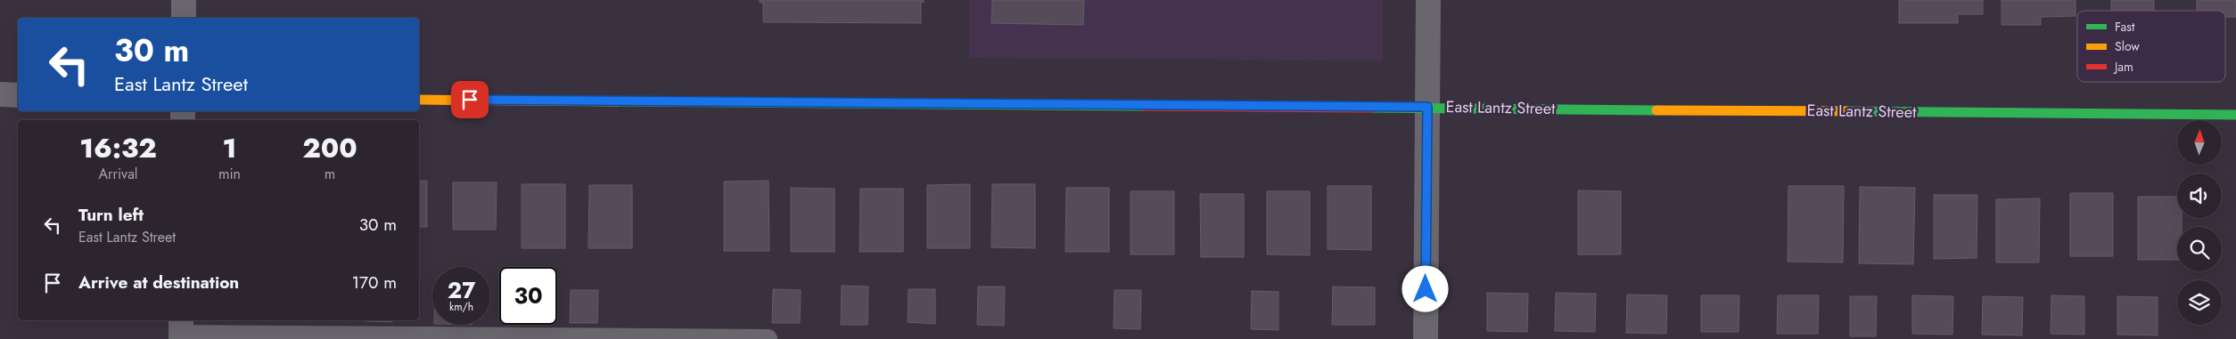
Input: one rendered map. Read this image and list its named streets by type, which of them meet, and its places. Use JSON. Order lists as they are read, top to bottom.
{
  "streets": {
    "street": ["East Lantz Street"]
  },
  "legend": ["Fast", "Slow", "Jam"],
  "north": "top",
  "page": {
    "turn": ["30 m", "East Lantz Street"],
    "eta": [
      "16:32",
      "Arrival",
      "1",
      "min",
      "200",
      "m"
    ],
    "list": [
      {
        "name": "Turn left",
        "note": "East Lantz Street",
        "value": "30 m"
      },
      {
        "name": "Arrive at destination",
        "value": "170 m"
      }
    ],
    "speed": "27 km/h",
    "limit": "30"
  }
}
